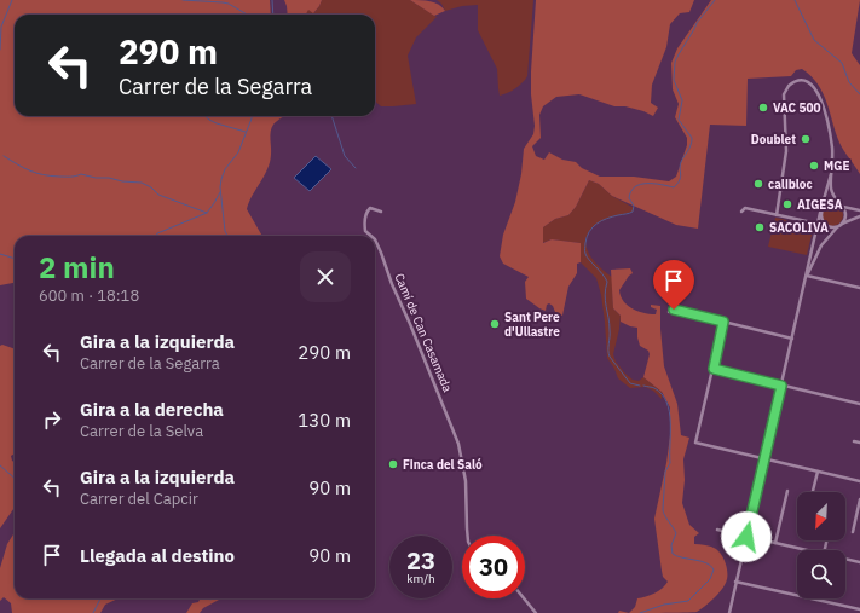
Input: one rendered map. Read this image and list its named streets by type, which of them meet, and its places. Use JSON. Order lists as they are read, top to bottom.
{
  "streets": {
    "street": ["Camí de Can Casamada"]
  },
  "places": [
    "VAC 500",
    "Doublet",
    "MGE",
    "calibloc",
    "AIGESA",
    "SACOLIVA",
    "Sant Pere d'Ullastre",
    "Finca del Saló"
  ],
  "north": "bottom left",
  "page": {
    "turn": ["290 m", "Carrer de la Segarra"],
    "heading": ["2 min", "600 m · 18:18"],
    "list": [
      {
        "name": "Gira a la izquierda",
        "note": "Carrer de la Segarra",
        "value": "290 m"
      },
      {
        "name": "Gira a la derecha",
        "note": "Carrer de la Selva",
        "value": "130 m"
      },
      {
        "name": "Gira a la izquierda",
        "note": "Carrer del Capcir",
        "value": "90 m"
      },
      {
        "name": "Llegada al destino",
        "value": "90 m"
      }
    ],
    "speed": "23 km/h",
    "limit": "30"
  }
}
